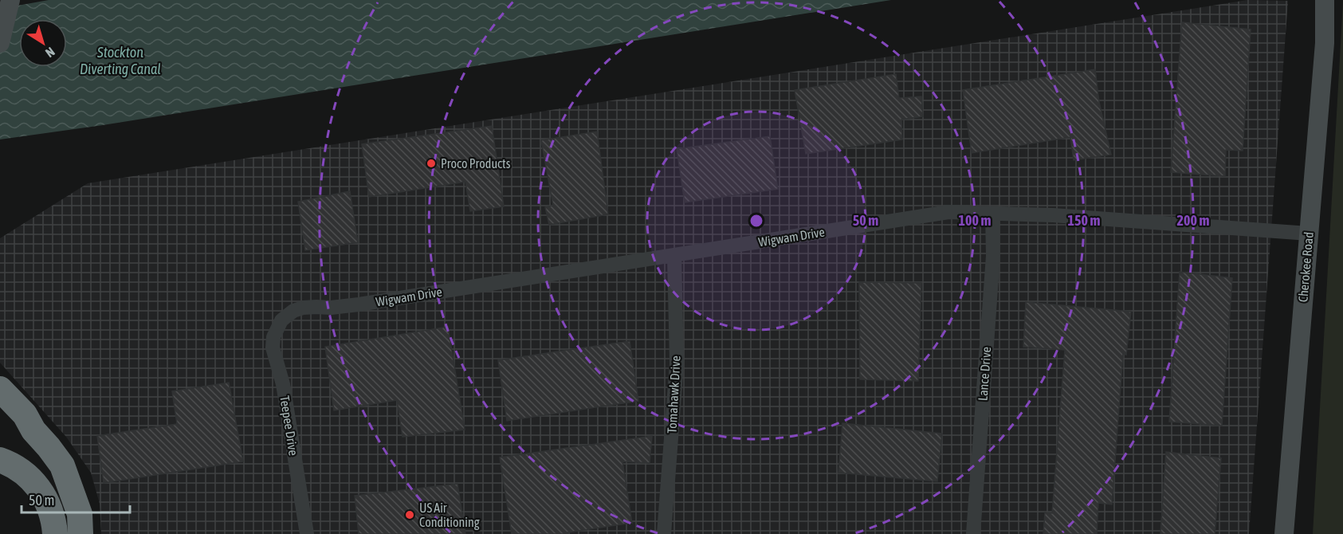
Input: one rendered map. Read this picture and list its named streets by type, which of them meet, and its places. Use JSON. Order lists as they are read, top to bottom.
{
  "streets": {
    "street": [
      "Wigwam Drive",
      "Cherokee Road",
      "Lance Drive",
      "Tomahawk Drive",
      "Teepee Drive"
    ]
  },
  "crossings": [
    ["Wigwam Drive", "Cherokee Road"],
    ["Wigwam Drive", "Lance Drive"],
    ["Wigwam Drive", "Tomahawk Drive"],
    ["Wigwam Drive", "Teepee Drive"]
  ],
  "water": ["Stockton Diverting Canal"],
  "places": ["Proco Products", "US Air Conditioning"],
  "scale_bar": "50 m",
  "north": "bottom right",
  "rings": [
    "50 m",
    "100 m",
    "150 m",
    "200 m"
  ]
}
